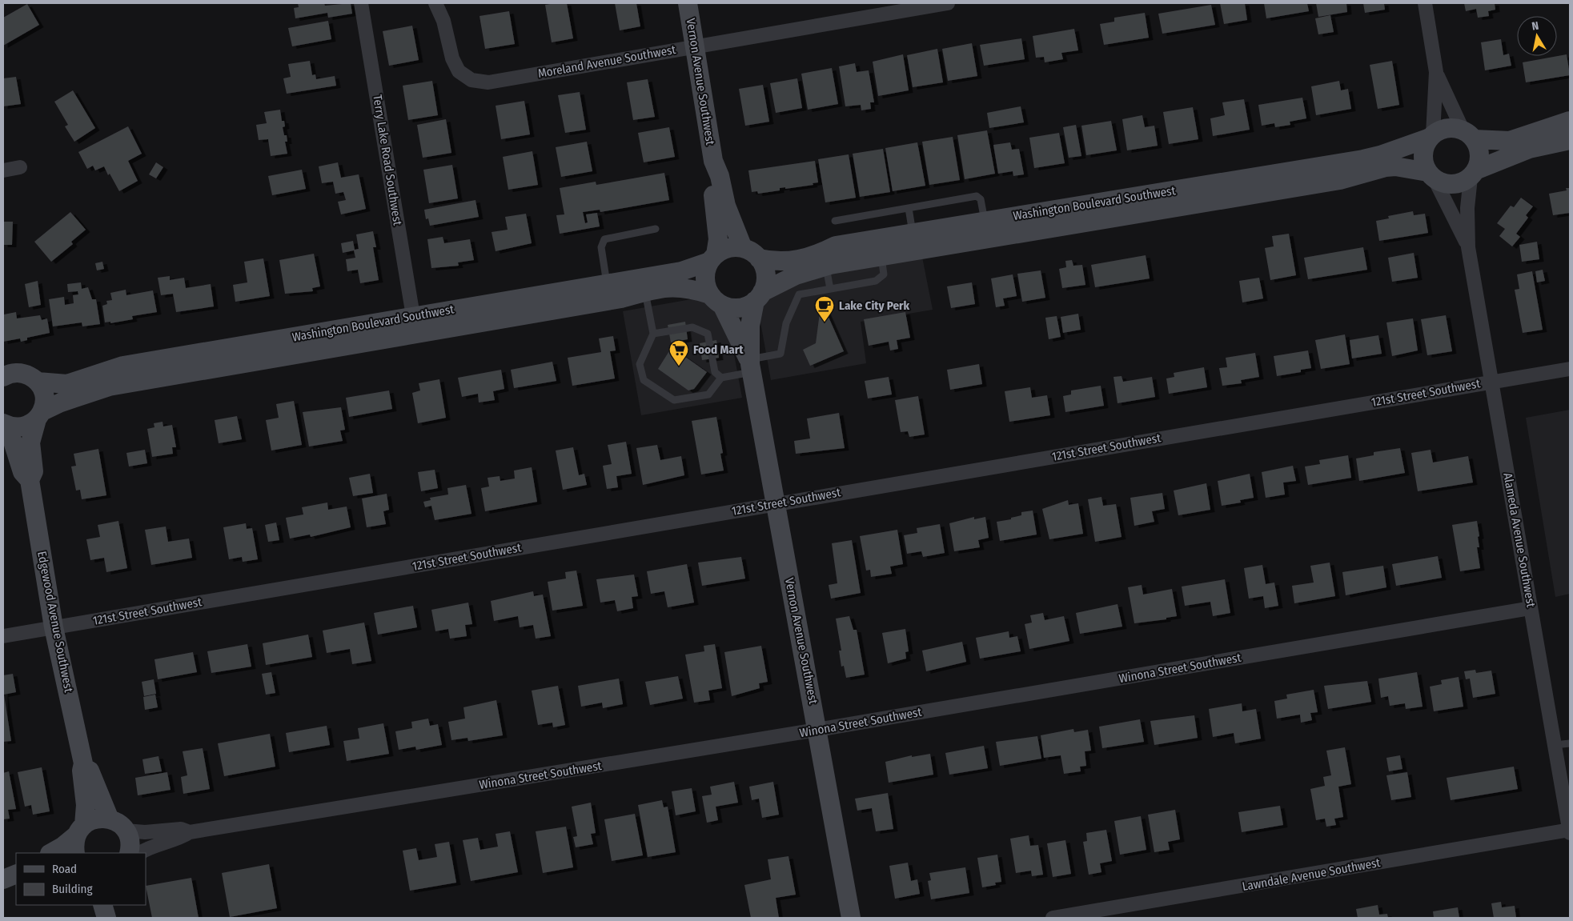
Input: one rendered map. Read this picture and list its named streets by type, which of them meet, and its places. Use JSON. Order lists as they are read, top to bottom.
{
  "streets": {
    "main road": ["Vernon Avenue Southwest", "Washington Boulevard Southwest", "Edgewood Avenue Southwest"],
    "street": [
      "Moreland Avenue Southwest",
      "Terry Lake Road Southwest",
      "121st Street Southwest",
      "Alameda Avenue Southwest",
      "Winona Street Southwest",
      "Lawndale Avenue Southwest"
    ]
  },
  "crossings": [
    ["Moreland Avenue Southwest", "Vernon Avenue Southwest"],
    ["Vernon Avenue Southwest", "Washington Boulevard Southwest"],
    ["Vernon Avenue Southwest", "121st Street Southwest"],
    ["Vernon Avenue Southwest", "Winona Street Southwest"],
    ["Terry Lake Road Southwest", "Washington Boulevard Southwest"],
    ["Washington Boulevard Southwest", "Alameda Avenue Southwest"],
    ["Washington Boulevard Southwest", "Edgewood Avenue Southwest"],
    ["121st Street Southwest", "Alameda Avenue Southwest"],
    ["121st Street Southwest", "Edgewood Avenue Southwest"],
    ["Alameda Avenue Southwest", "Winona Street Southwest"],
    ["Alameda Avenue Southwest", "Lawndale Avenue Southwest"]
  ],
  "places": {
    "cafe": ["Lake City Perk"],
    "supermarket": ["Food Mart"]
  },
  "legend": ["Road", "Building"],
  "north": "top"
}
